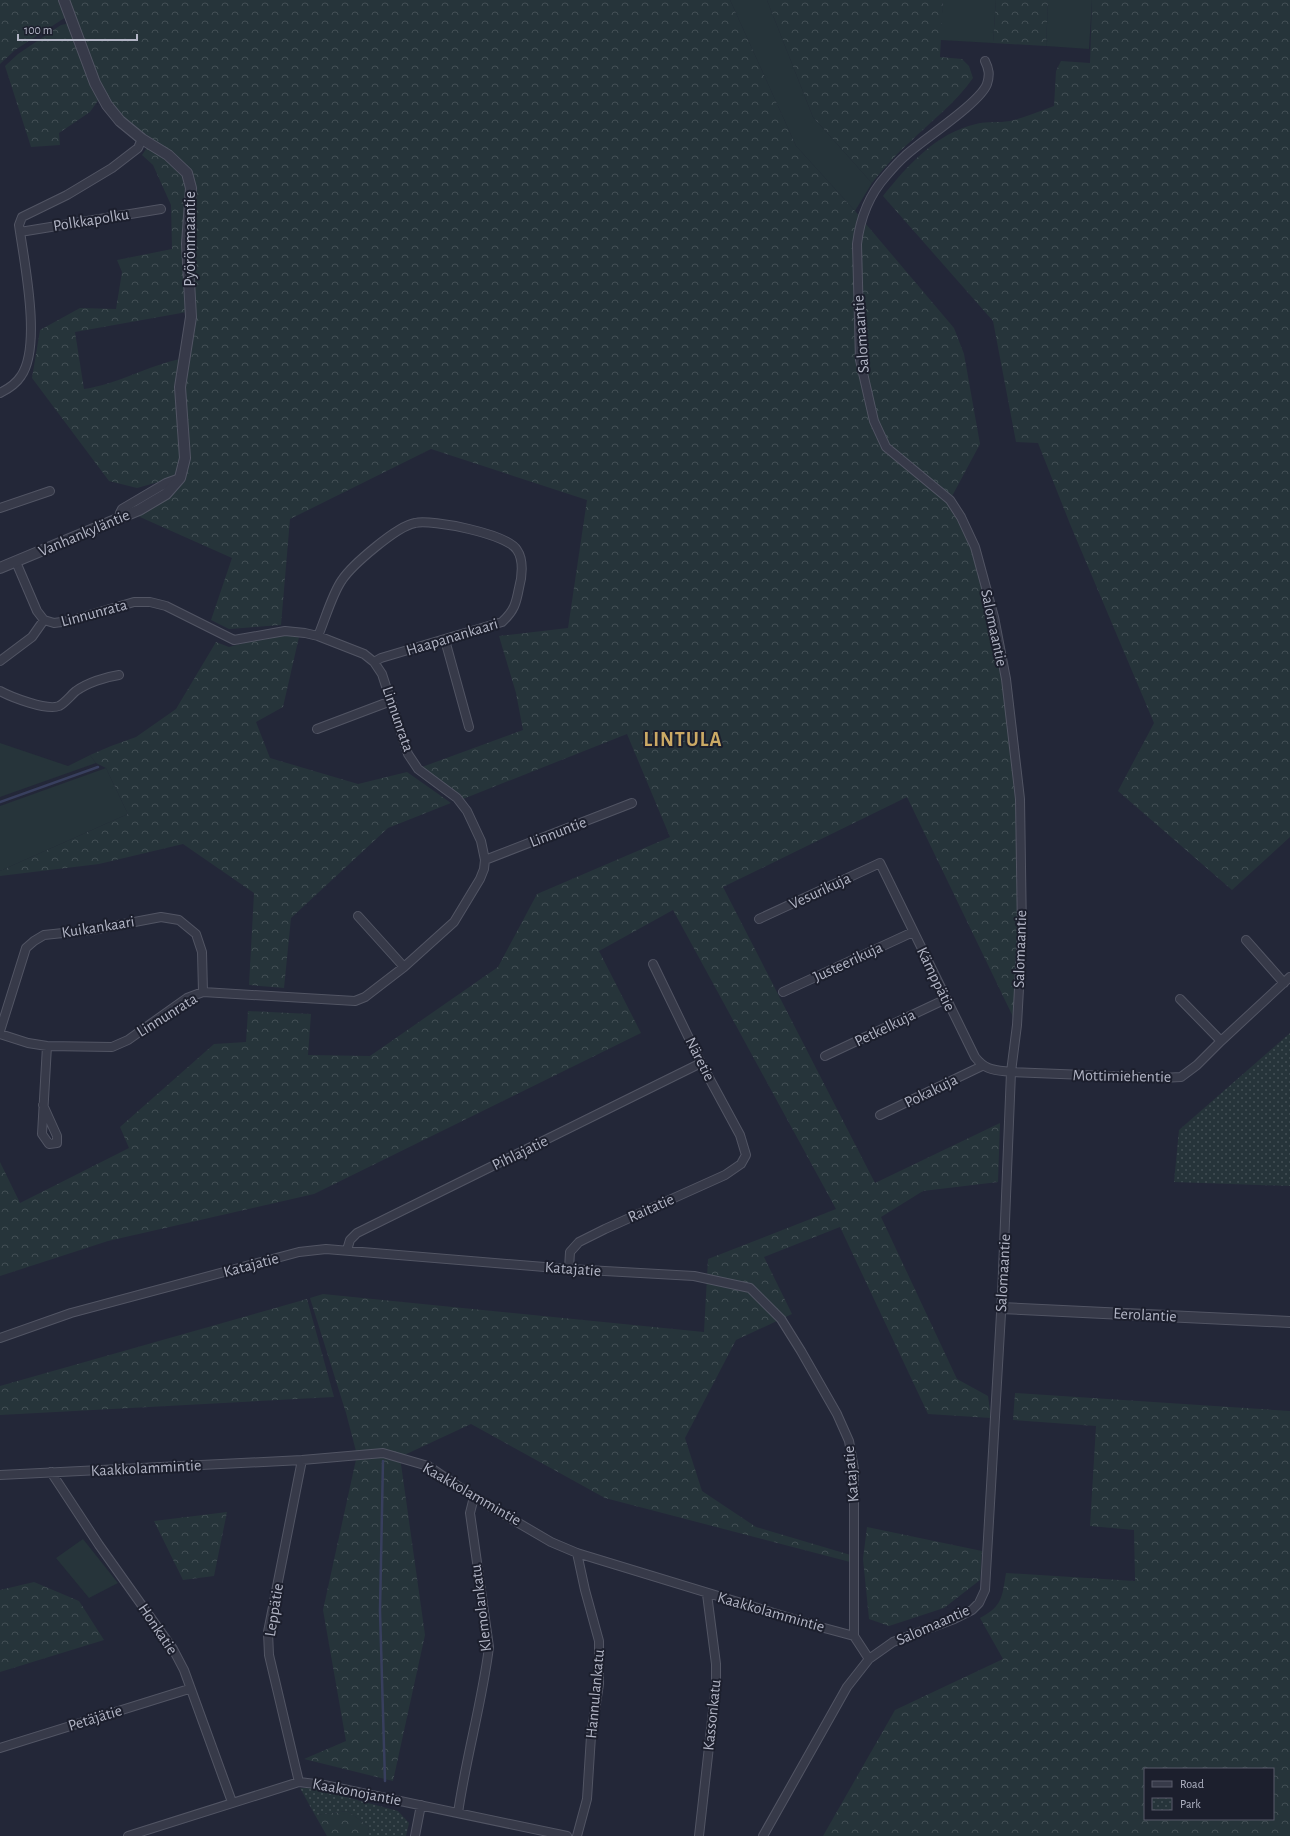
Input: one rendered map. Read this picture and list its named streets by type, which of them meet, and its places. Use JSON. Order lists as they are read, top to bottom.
{
  "streets": {
    "street": [
      "Polkkapolku",
      "Pyörönmaantie",
      "Salomaantie",
      "Vanhankyläntie",
      "Linnunrata",
      "Haapanankaari",
      "Linnuntie",
      "Vesurikuja",
      "Kuikankaari",
      "Justeerikuja",
      "Kämppätie",
      "Petkelkuja",
      "Näretie",
      "Mottimiehentie",
      "Pokakuja",
      "Pihlajatie",
      "Raitatie",
      "Katajatie",
      "Eerolantie",
      "Kaakkolammintie",
      "Klemolankatu",
      "Leppätie",
      "Honkatie",
      "Hannulankatu",
      "Kassonkatu",
      "Petäjätie",
      "Kaakonojantie"
    ]
  },
  "crossings": [
    ["Pyörönmaantie", "Vanhankyläntie"],
    ["Salomaantie", "Mottimiehentie"],
    ["Salomaantie", "Eerolantie"],
    ["Vanhankyläntie", "Linnunrata"],
    ["Linnunrata", "Haapanankaari"],
    ["Linnunrata", "Linnuntie"],
    ["Linnunrata", "Kuikankaari"],
    ["Vesurikuja", "Kämppätie"],
    ["Justeerikuja", "Kämppätie"],
    ["Kämppätie", "Petkelkuja"],
    ["Kämppätie", "Pokakuja"],
    ["Näretie", "Pihlajatie"],
    ["Näretie", "Raitatie"],
    ["Pihlajatie", "Katajatie"],
    ["Raitatie", "Katajatie"],
    ["Katajatie", "Kaakkolammintie"],
    ["Kaakkolammintie", "Klemolankatu"],
    ["Kaakkolammintie", "Leppätie"],
    ["Kaakkolammintie", "Honkatie"],
    ["Kaakkolammintie", "Hannulankatu"],
    ["Kaakkolammintie", "Kassonkatu"],
    ["Klemolankatu", "Kaakonojantie"],
    ["Leppätie", "Kaakonojantie"],
    ["Honkatie", "Petäjätie"],
    ["Honkatie", "Kaakonojantie"]
  ],
  "districts": ["LINTULA"],
  "legend": ["Road", "Park"],
  "scale_bar": "100 m"
}
